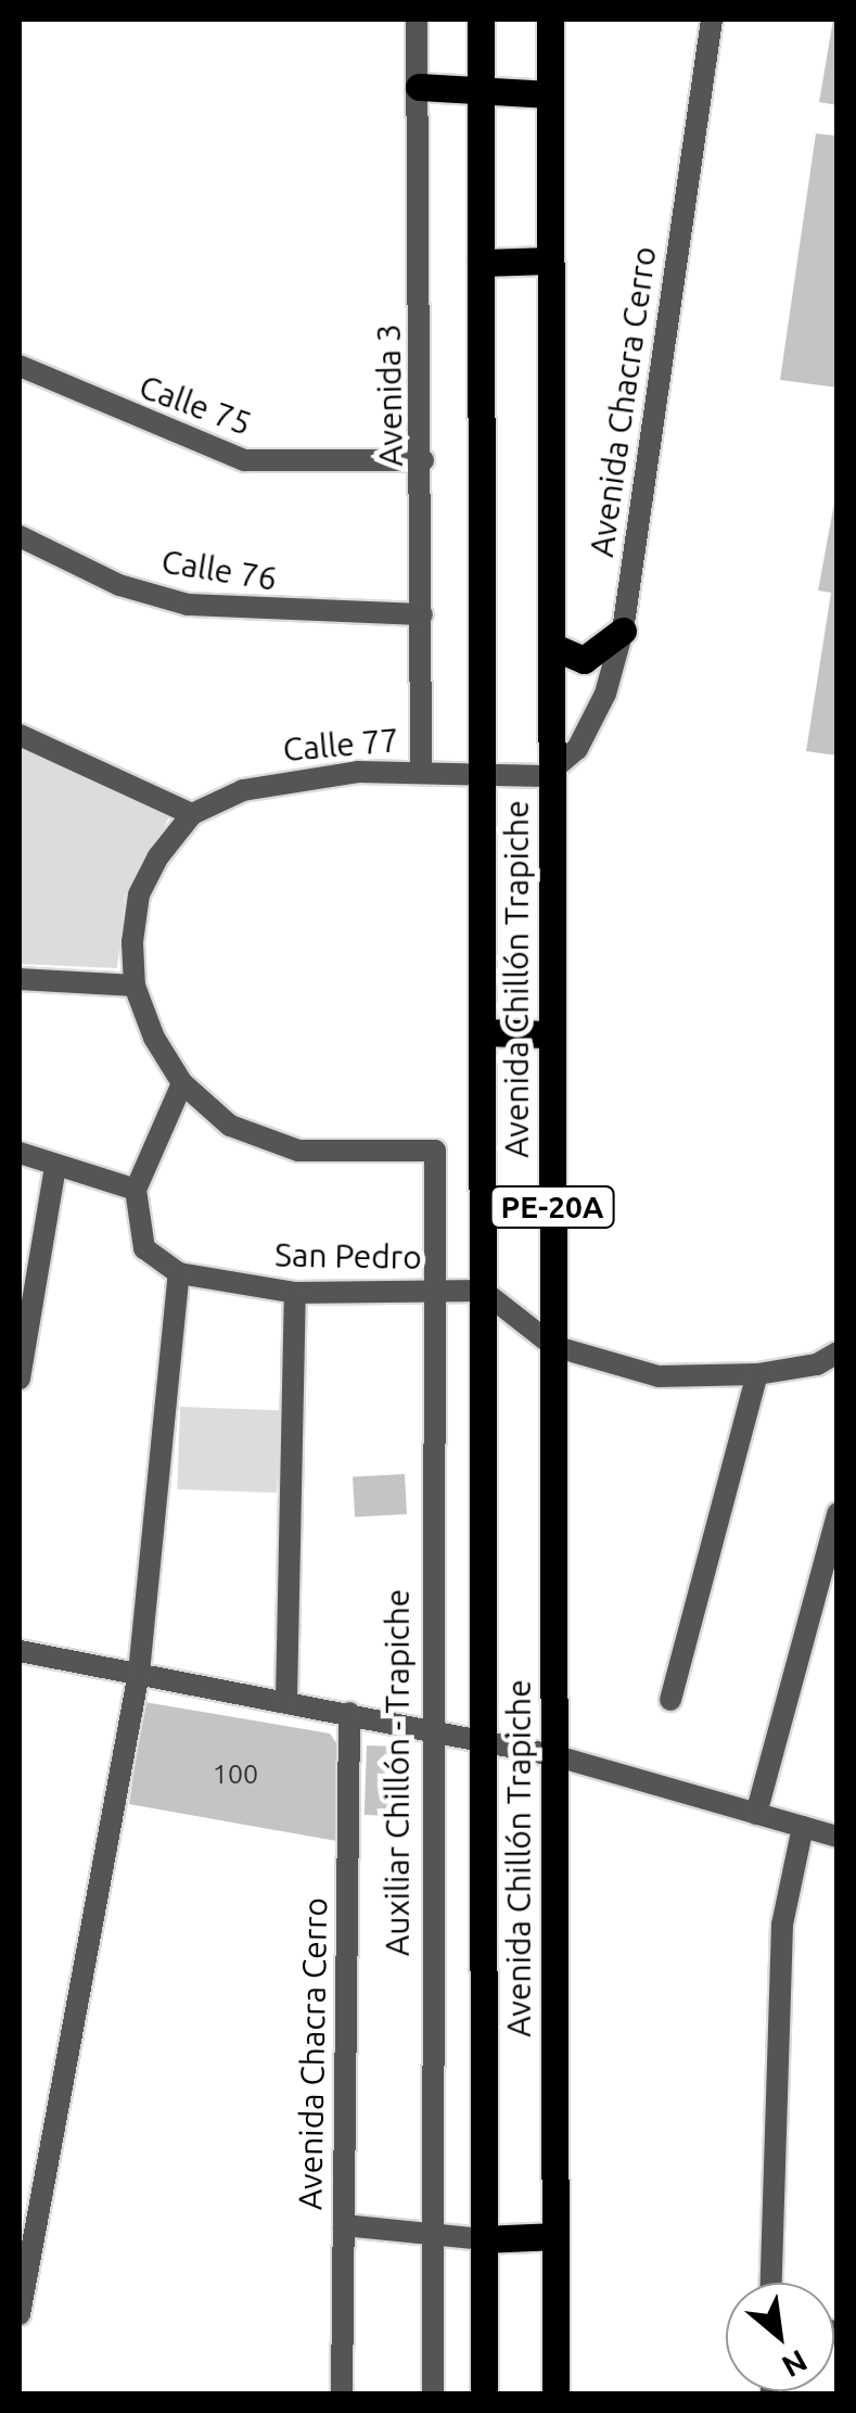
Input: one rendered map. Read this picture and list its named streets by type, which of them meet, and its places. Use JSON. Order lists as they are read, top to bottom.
{
  "streets": {
    "main road": ["Avenida Chillón Trapiche", "PE-20A"],
    "street": [
      "Avenida 3",
      "Avenida Chacra Cerro",
      "Calle 75",
      "Calle 76",
      "Calle 77",
      "San Pedro",
      "Auxiliar Chillón - Trapiche"
    ]
  },
  "crossings": [
    ["Avenida 3", "Calle 75"],
    ["Avenida 3", "Calle 76"],
    ["Avenida 3", "Calle 77"],
    ["Avenida Chacra Cerro", "Calle 77"],
    ["Avenida Chacra Cerro", "Avenida Chillón Trapiche"],
    ["Calle 77", "Avenida Chillón Trapiche"],
    ["Avenida Chillón Trapiche", "San Pedro"],
    ["San Pedro", "Auxiliar Chillón - Trapiche"]
  ],
  "house_numbers": ["100"],
  "north": "bottom right"
}
